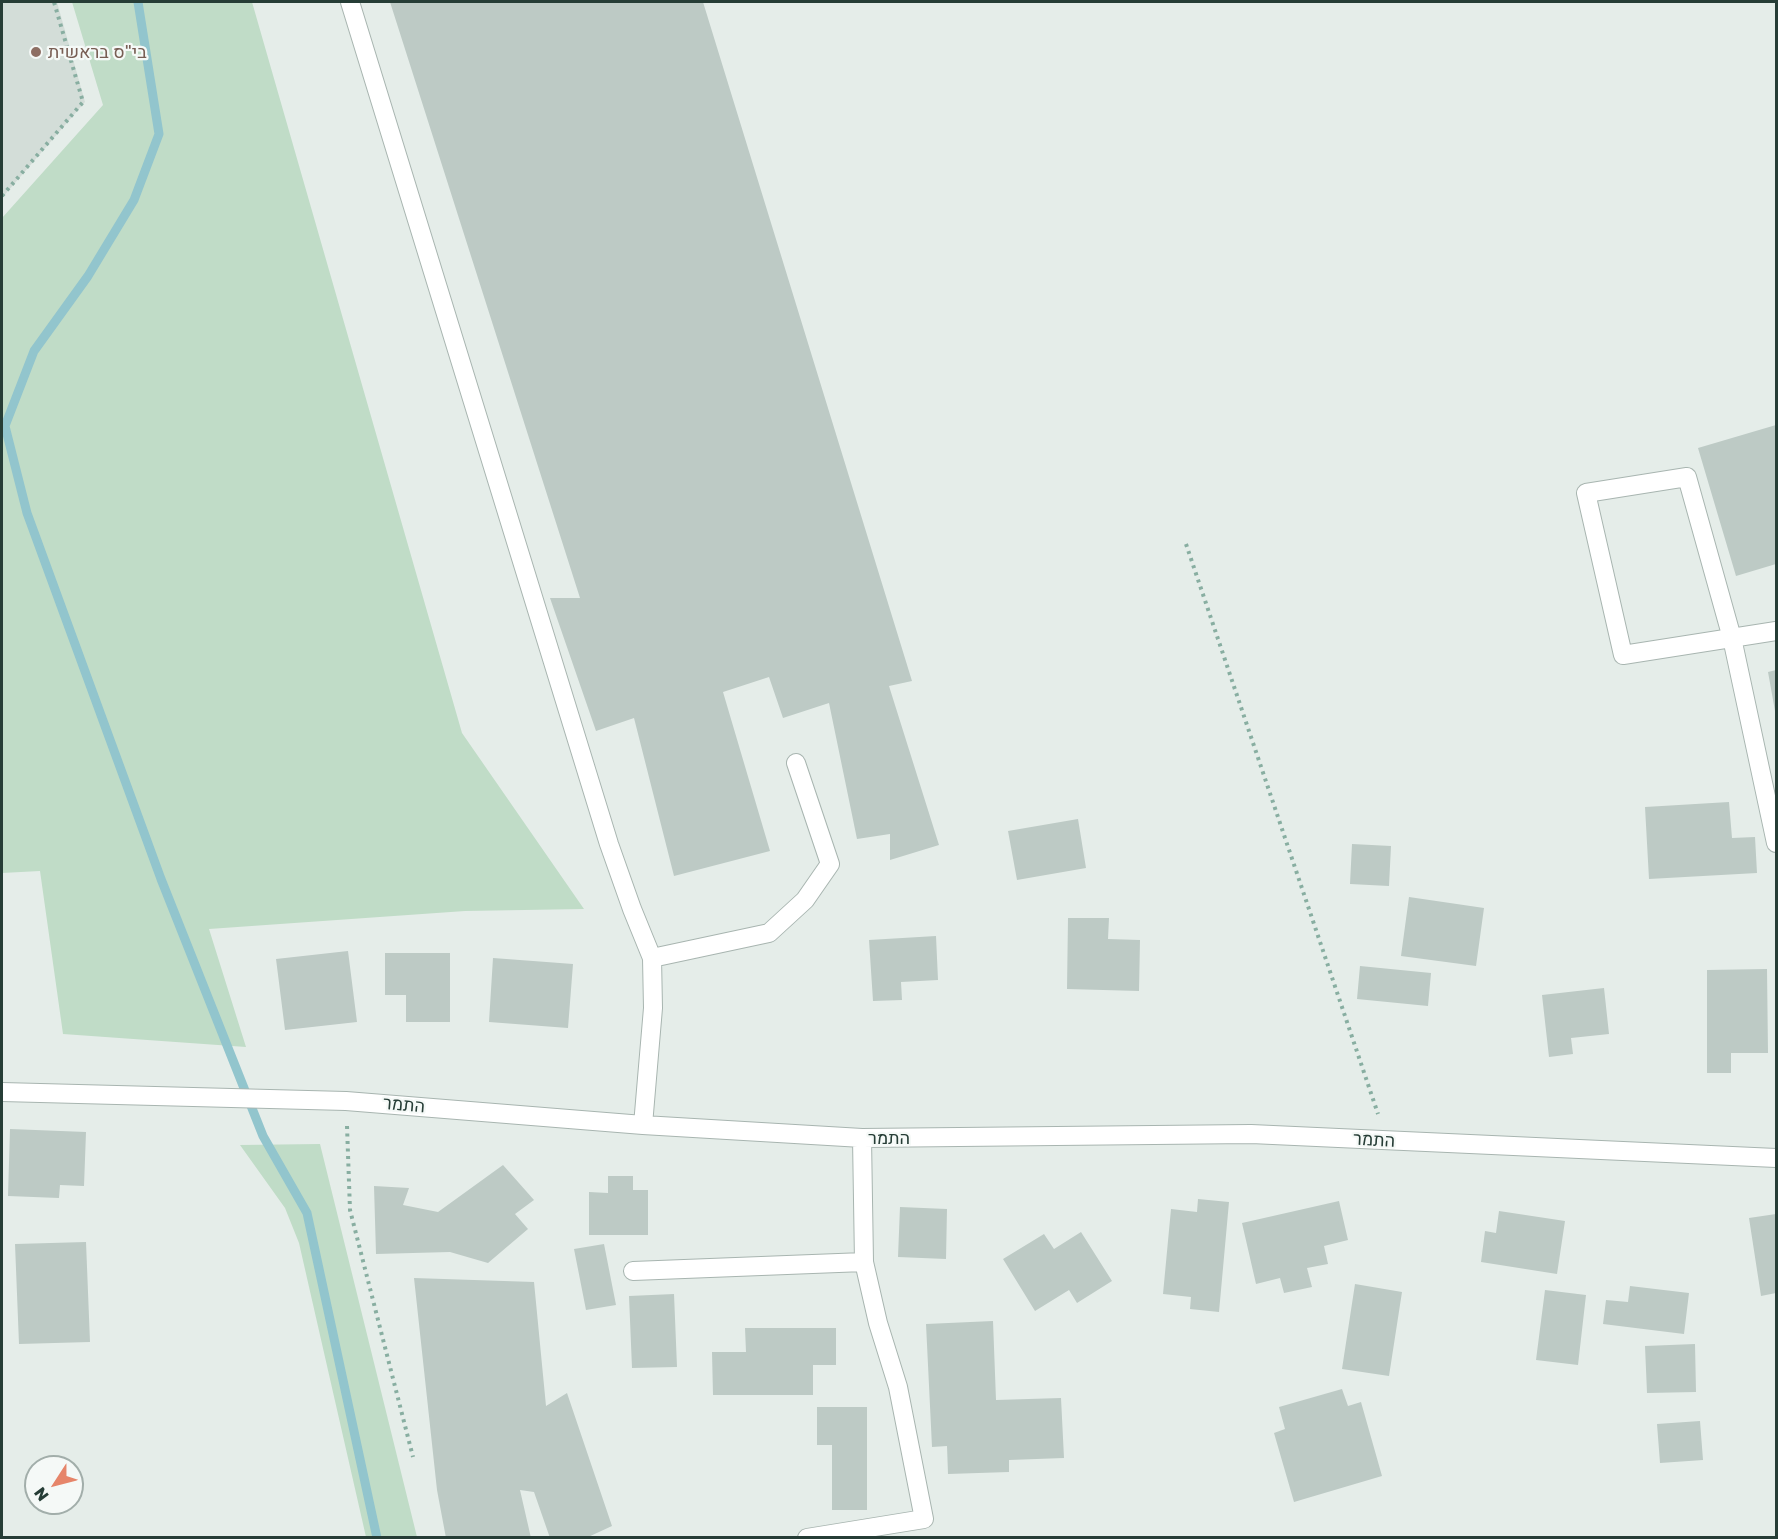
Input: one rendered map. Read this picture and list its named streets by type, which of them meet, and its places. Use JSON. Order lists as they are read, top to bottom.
{
  "streets": {
    "street": ["התמר"]
  },
  "places": ["בי\"ס בראשית"],
  "north": "bottom left"
}
